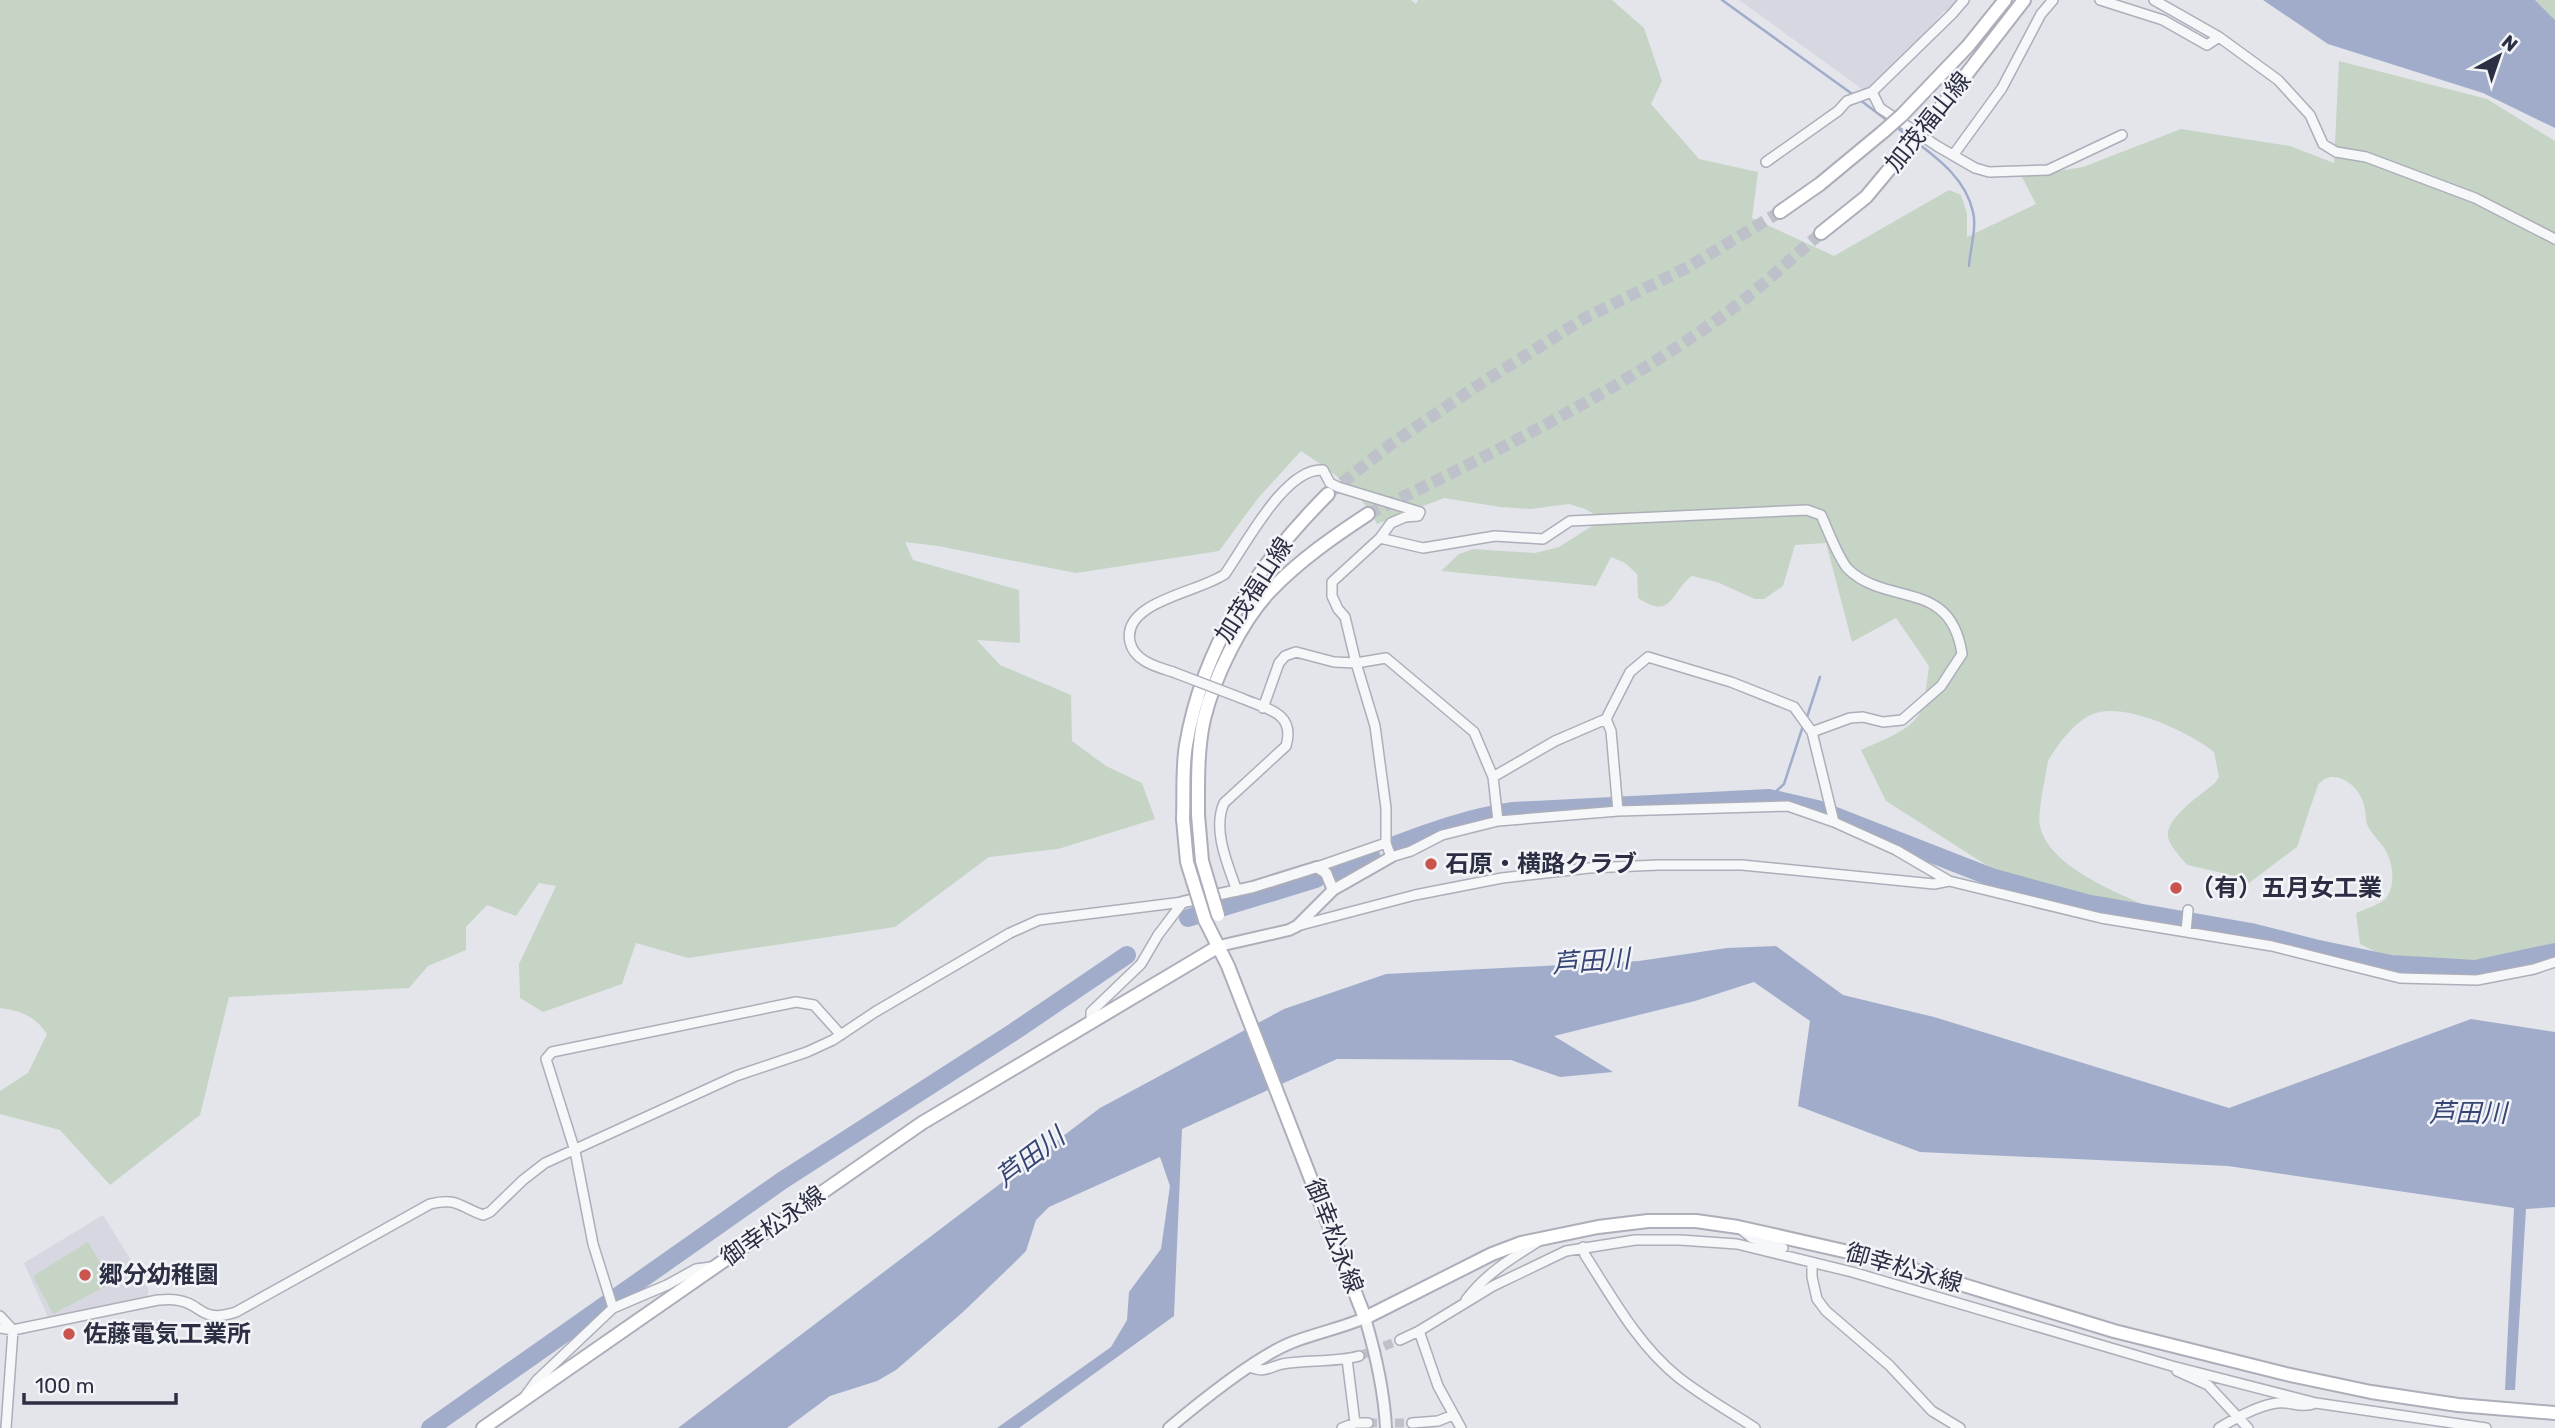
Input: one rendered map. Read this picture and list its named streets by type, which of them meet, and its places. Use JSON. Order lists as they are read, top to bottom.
{
  "streets": {
    "main road": ["加茂福山線", "御幸松永線"]
  },
  "crossings": [
    ["加茂福山線", "御幸松永線"]
  ],
  "water": ["芦田川"],
  "places": [
    "石原・横路クラブ",
    "（有）五月女工業",
    "郷分幼稚園",
    "佐藤電気工業所"
  ],
  "scale_bar": "100 m",
  "north": "top right"
}
